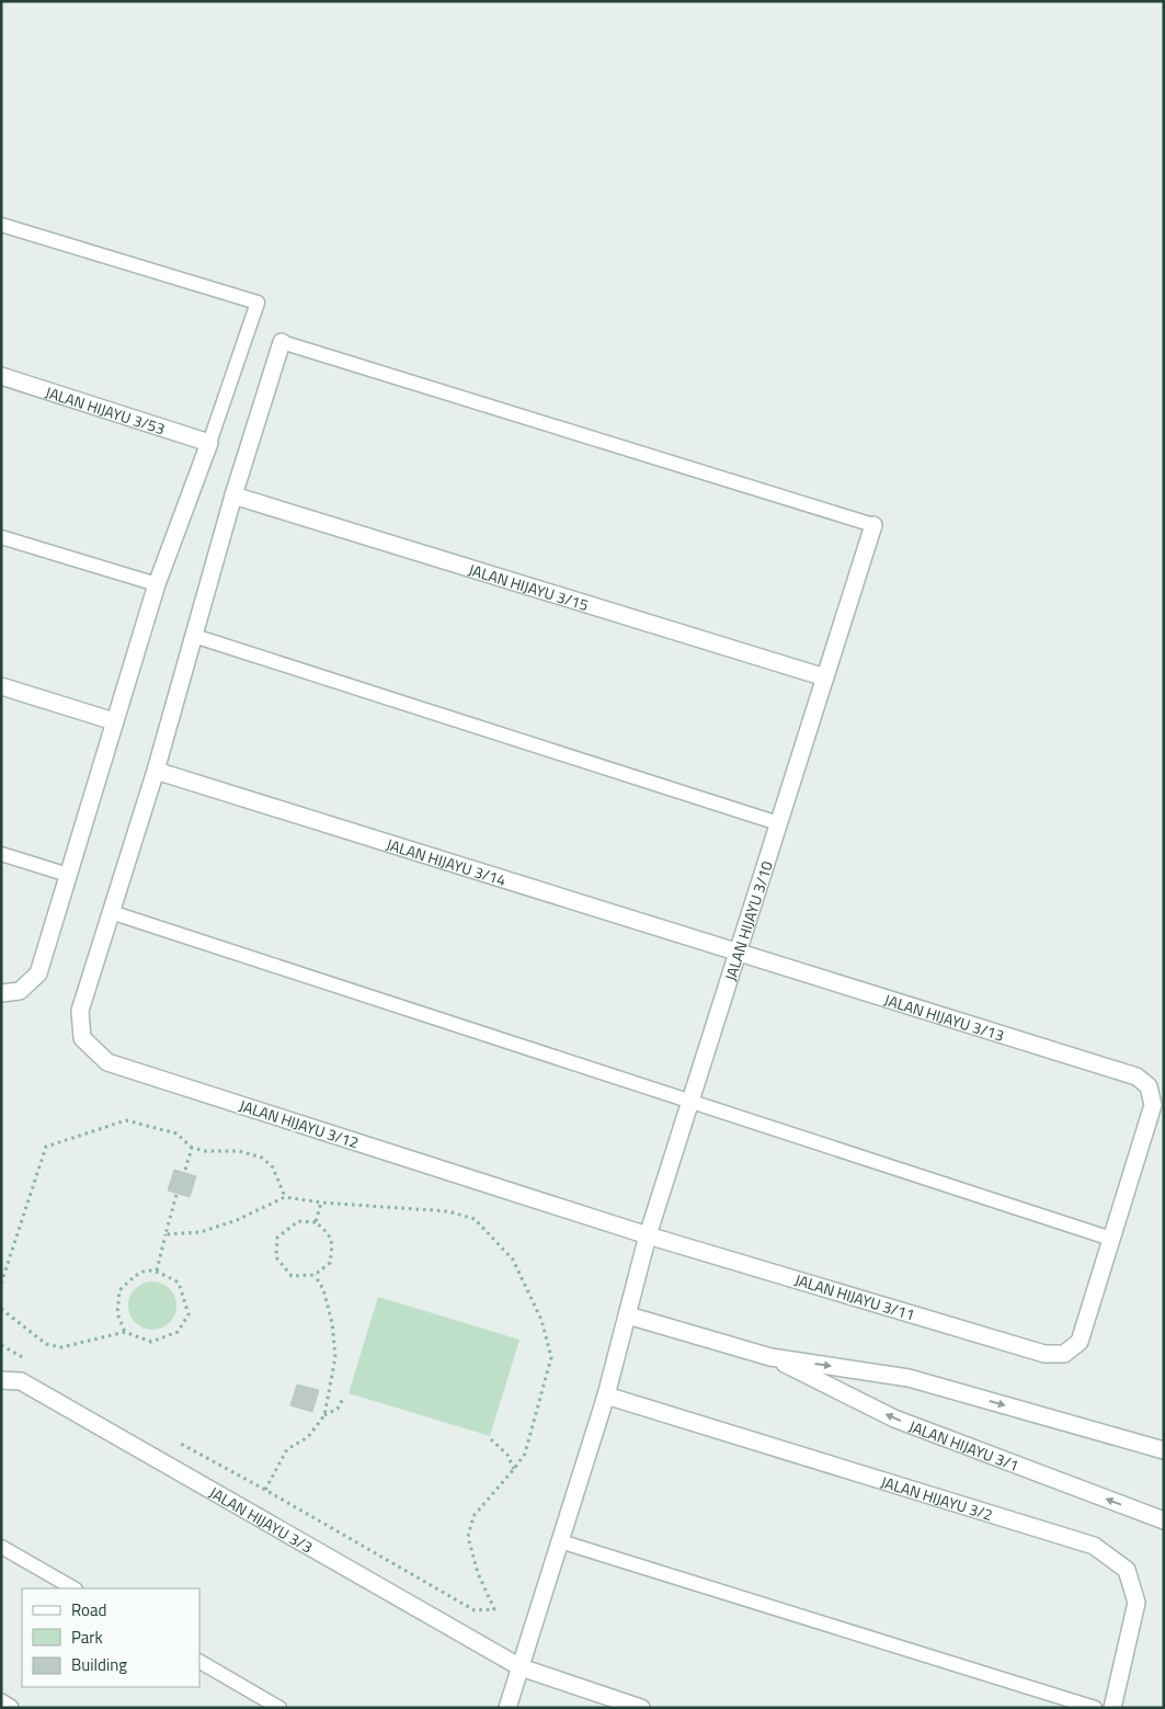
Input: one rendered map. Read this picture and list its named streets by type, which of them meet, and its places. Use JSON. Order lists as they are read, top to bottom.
{
  "streets": {
    "street": [
      "JALAN HIJAYU 3/53",
      "JALAN HIJAYU 3/15",
      "JALAN HIJAYU 3/14",
      "JALAN HIJAYU 3/10",
      "JALAN HIJAYU 3/13",
      "JALAN HIJAYU 3/12",
      "JALAN HIJAYU 3/11",
      "JALAN HIJAYU 3/1",
      "JALAN HIJAYU 3/2",
      "JALAN HIJAYU 3/3"
    ]
  },
  "crossings": [
    ["JALAN HIJAYU 3/15", "JALAN HIJAYU 3/10"],
    ["JALAN HIJAYU 3/15", "JALAN HIJAYU 3/12"],
    ["JALAN HIJAYU 3/14", "JALAN HIJAYU 3/10"],
    ["JALAN HIJAYU 3/14", "JALAN HIJAYU 3/13"],
    ["JALAN HIJAYU 3/14", "JALAN HIJAYU 3/12"],
    ["JALAN HIJAYU 3/10", "JALAN HIJAYU 3/13"],
    ["JALAN HIJAYU 3/10", "JALAN HIJAYU 3/12"],
    ["JALAN HIJAYU 3/10", "JALAN HIJAYU 3/11"],
    ["JALAN HIJAYU 3/10", "JALAN HIJAYU 3/1"],
    ["JALAN HIJAYU 3/10", "JALAN HIJAYU 3/2"],
    ["JALAN HIJAYU 3/10", "JALAN HIJAYU 3/3"],
    ["JALAN HIJAYU 3/13", "JALAN HIJAYU 3/11"],
    ["JALAN HIJAYU 3/12", "JALAN HIJAYU 3/11"]
  ],
  "legend": ["Road", "Park", "Building"]
}
